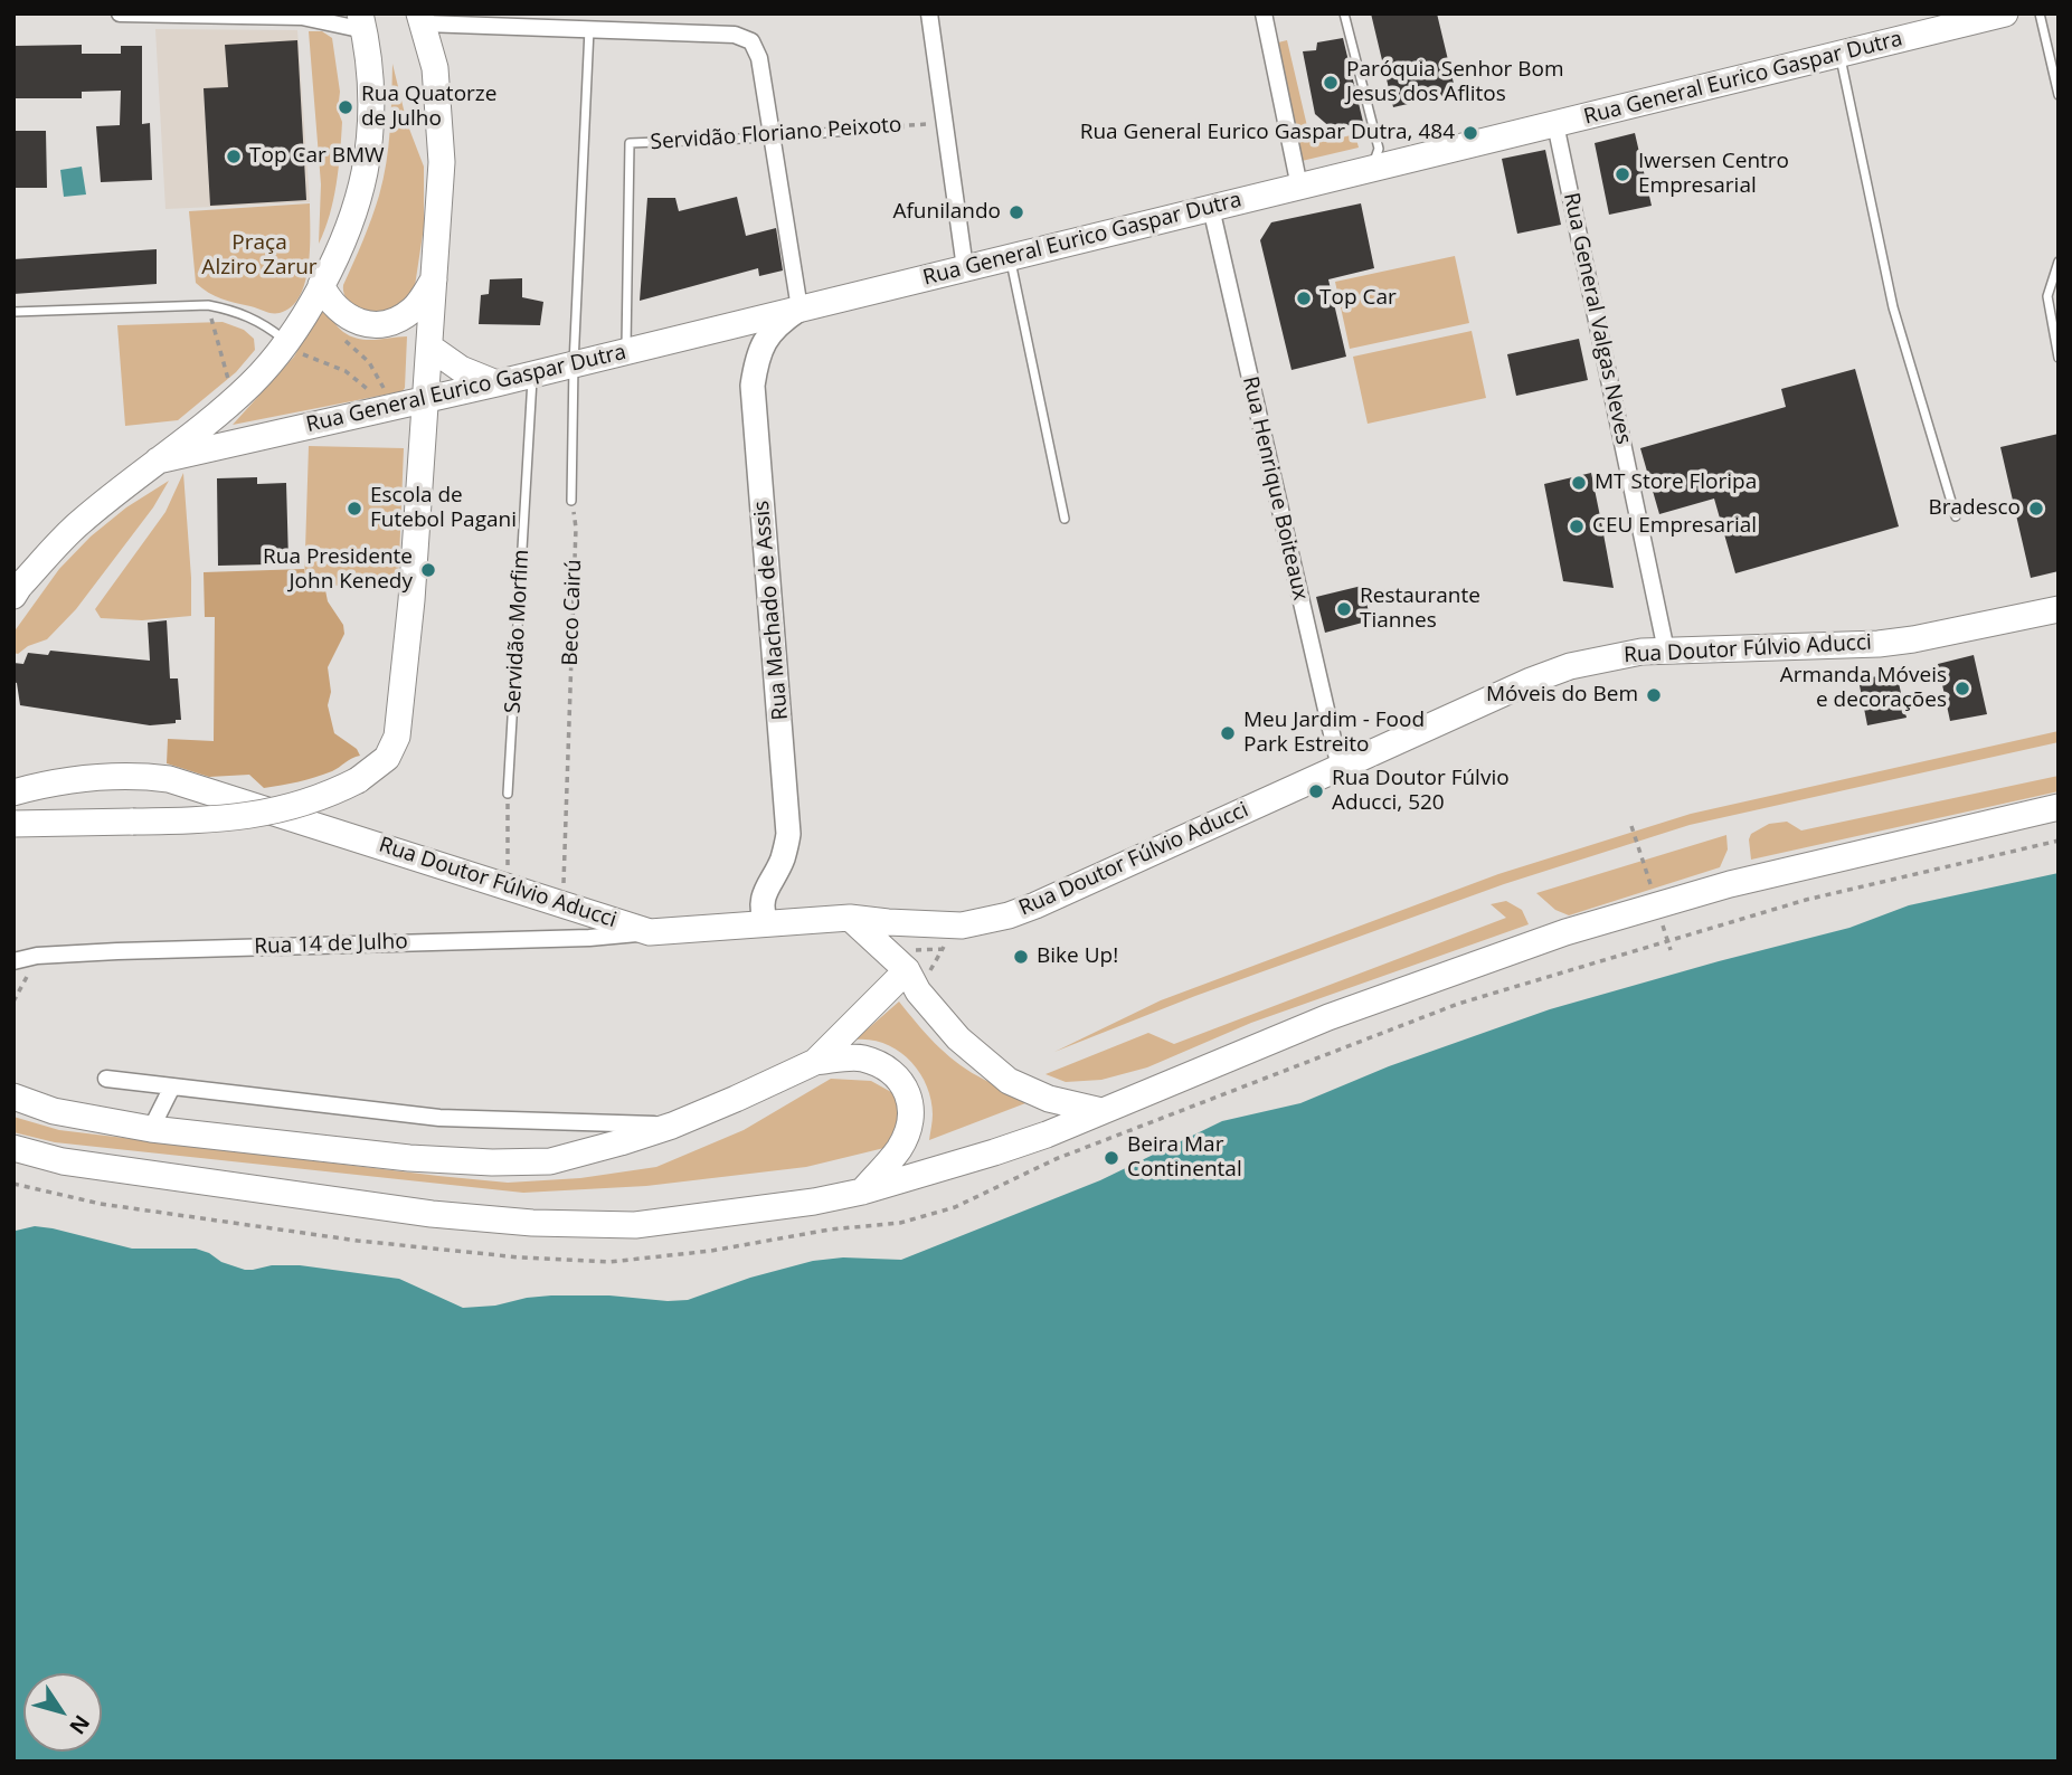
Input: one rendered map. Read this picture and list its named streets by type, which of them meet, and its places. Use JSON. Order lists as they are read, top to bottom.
{
  "streets": {
    "main road": ["Rua General Eurico Gaspar Dutra", "Rua Doutor Fúlvio Aducci"],
    "street": [
      "Rua General Valgas Neves",
      "Rua Henrique Boiteaux",
      "Rua Machado de Assis",
      "Rua 14 de Julho"
    ],
    "lane": ["Servidão Floriano Peixoto", "Servidão Morfim"],
    "path": ["Beco Cairú"]
  },
  "crossings": [
    ["Rua General Eurico Gaspar Dutra", "Servidão Floriano Peixoto"],
    ["Rua General Eurico Gaspar Dutra", "Rua General Valgas Neves"],
    ["Rua General Eurico Gaspar Dutra", "Rua Henrique Boiteaux"],
    ["Rua General Eurico Gaspar Dutra", "Rua Machado de Assis"],
    ["Rua General Eurico Gaspar Dutra", "Servidão Morfim"],
    ["Rua General Valgas Neves", "Rua Doutor Fúlvio Aducci"],
    ["Rua Henrique Boiteaux", "Rua Doutor Fúlvio Aducci"],
    ["Rua Machado de Assis", "Rua Doutor Fúlvio Aducci"],
    ["Rua Doutor Fúlvio Aducci", "Rua 14 de Julho"]
  ],
  "parks": ["Praça Alziro Zarur"],
  "places": [
    "Paróquia Senhor Bom Jesus dos Aflitos",
    "Rua Quatorze de Julho",
    "Rua General Eurico Gaspar Dutra, 484",
    "Top Car BMW",
    "Iwersen Centro Empresarial",
    "Afunilando",
    "Top Car",
    "MT Store Floripa",
    "Escola de Futebol Pagani",
    "Bradesco",
    "CEU Empresarial",
    "Rua Presidente John Kenedy",
    "Restaurante Tiannes",
    "Armanda Móveis e decorações",
    "Móveis do Bem",
    "Meu Jardim - Food Park Estreito",
    "Rua Doutor Fúlvio Aducci, 520",
    "Bike Up!",
    "Beira Mar Continental"
  ],
  "north": "bottom right"
}
